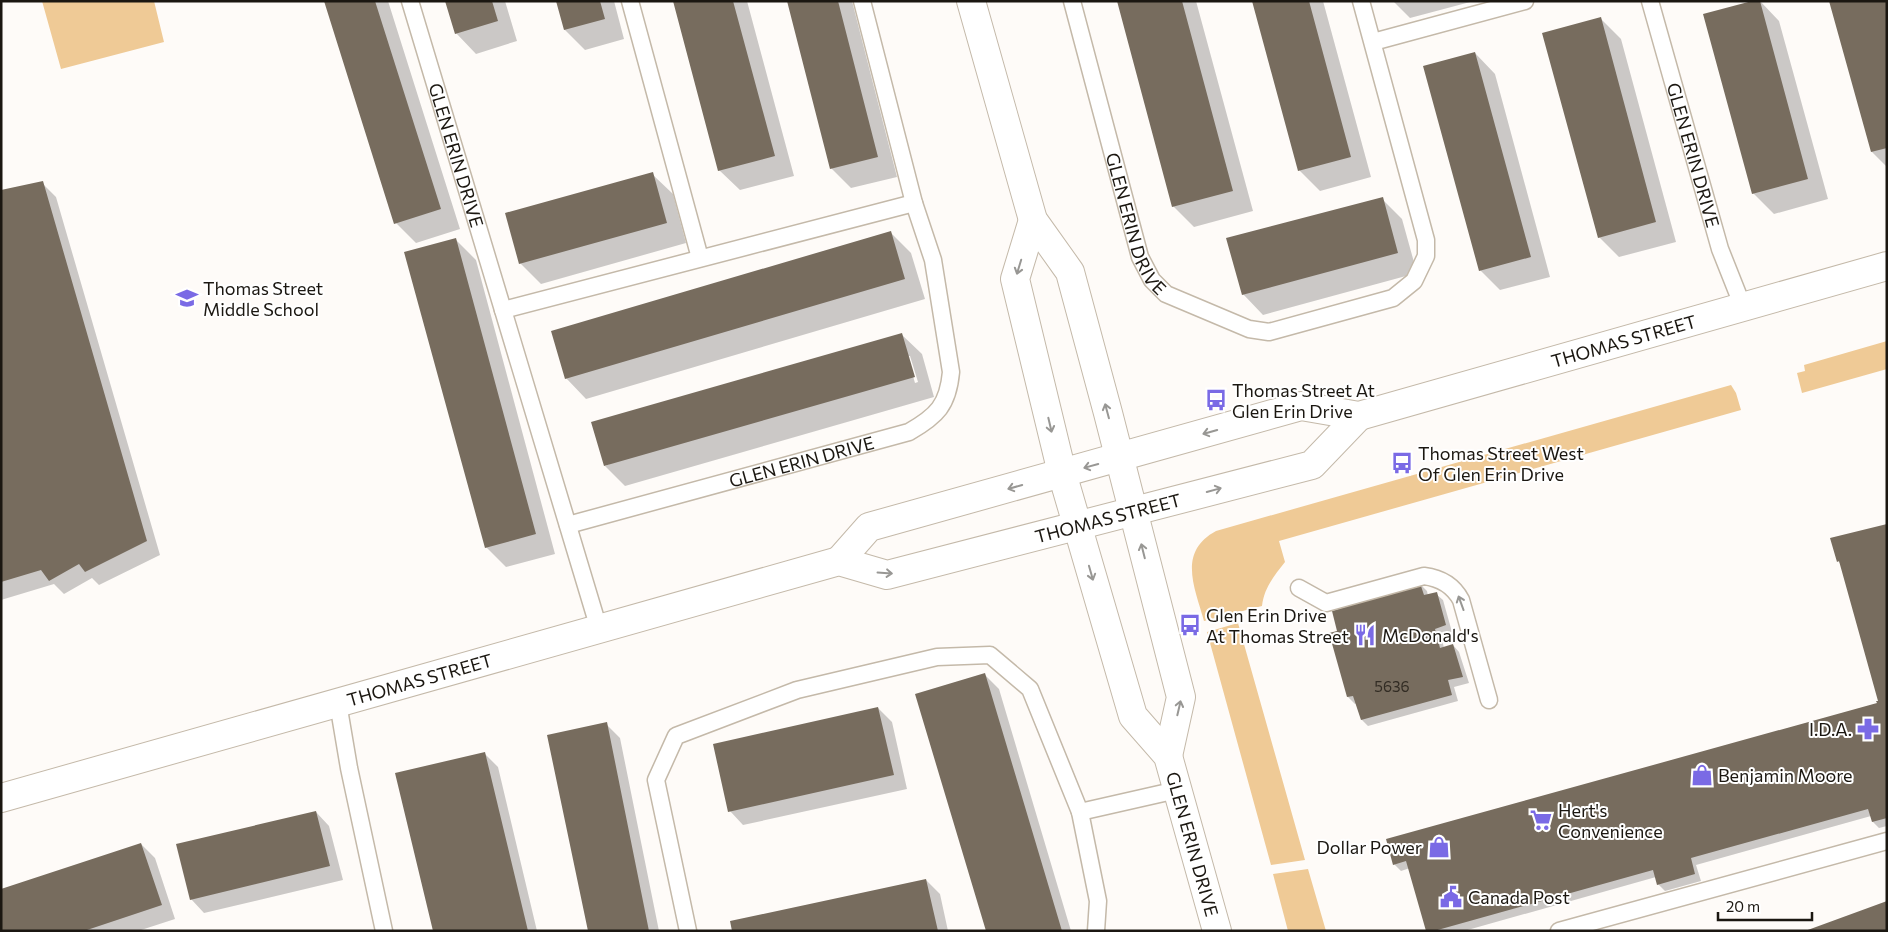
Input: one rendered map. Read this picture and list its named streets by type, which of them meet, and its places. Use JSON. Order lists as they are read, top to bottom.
{
  "streets": {
    "street": ["GLEN ERIN DRIVE", "THOMAS STREET"]
  },
  "crossings": [
    ["GLEN ERIN DRIVE", "THOMAS STREET"]
  ],
  "places": {
    "school or university": ["Thomas Street Middle School"],
    "bus stop": ["Thomas Street At Glen Erin Drive", "Thomas Street West Of Glen Erin Drive", "Glen Erin Drive At Thomas Street"],
    "restaurant": ["McDonald's"],
    "pharmacy": ["I.D.A."],
    "shop": ["Benjamin Moore", "Dollar Power"],
    "supermarket": ["Hert's Convenience"],
    "public building": ["Canada Post"]
  },
  "house_numbers": ["5636"],
  "scale_bar": "20 m"
}
